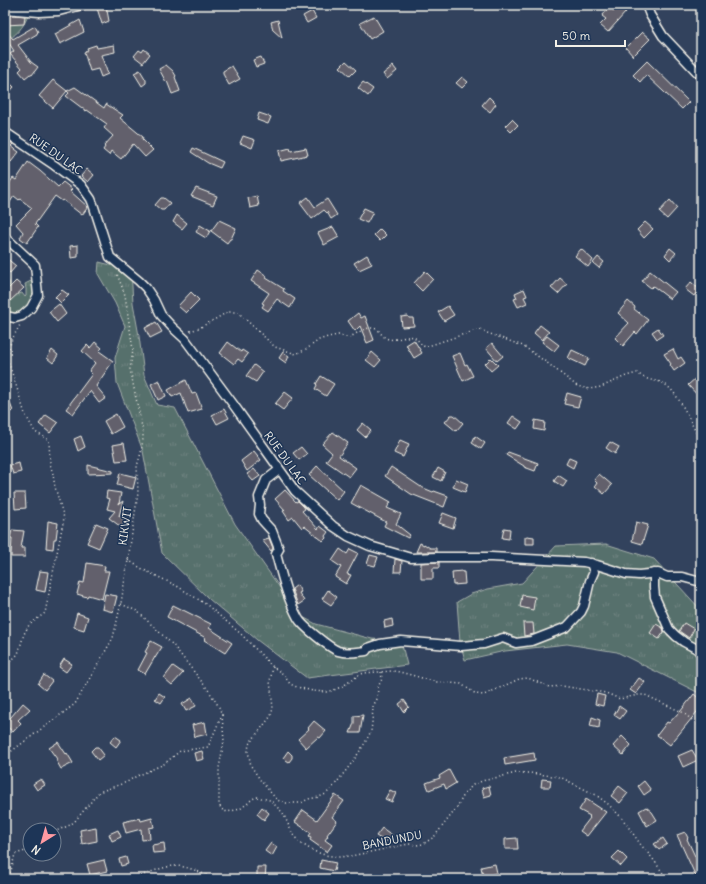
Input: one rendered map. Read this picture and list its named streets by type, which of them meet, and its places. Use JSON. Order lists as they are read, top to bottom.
{
  "streets": {
    "street": ["RUE DU LAC"],
    "path": ["KIKWIT", "BANDUNDU"]
  },
  "crossings": [
    ["RUE DU LAC", "KIKWIT"],
    ["KIKWIT", "BANDUNDU"]
  ],
  "scale_bar": "50 m",
  "north": "bottom left"
}
